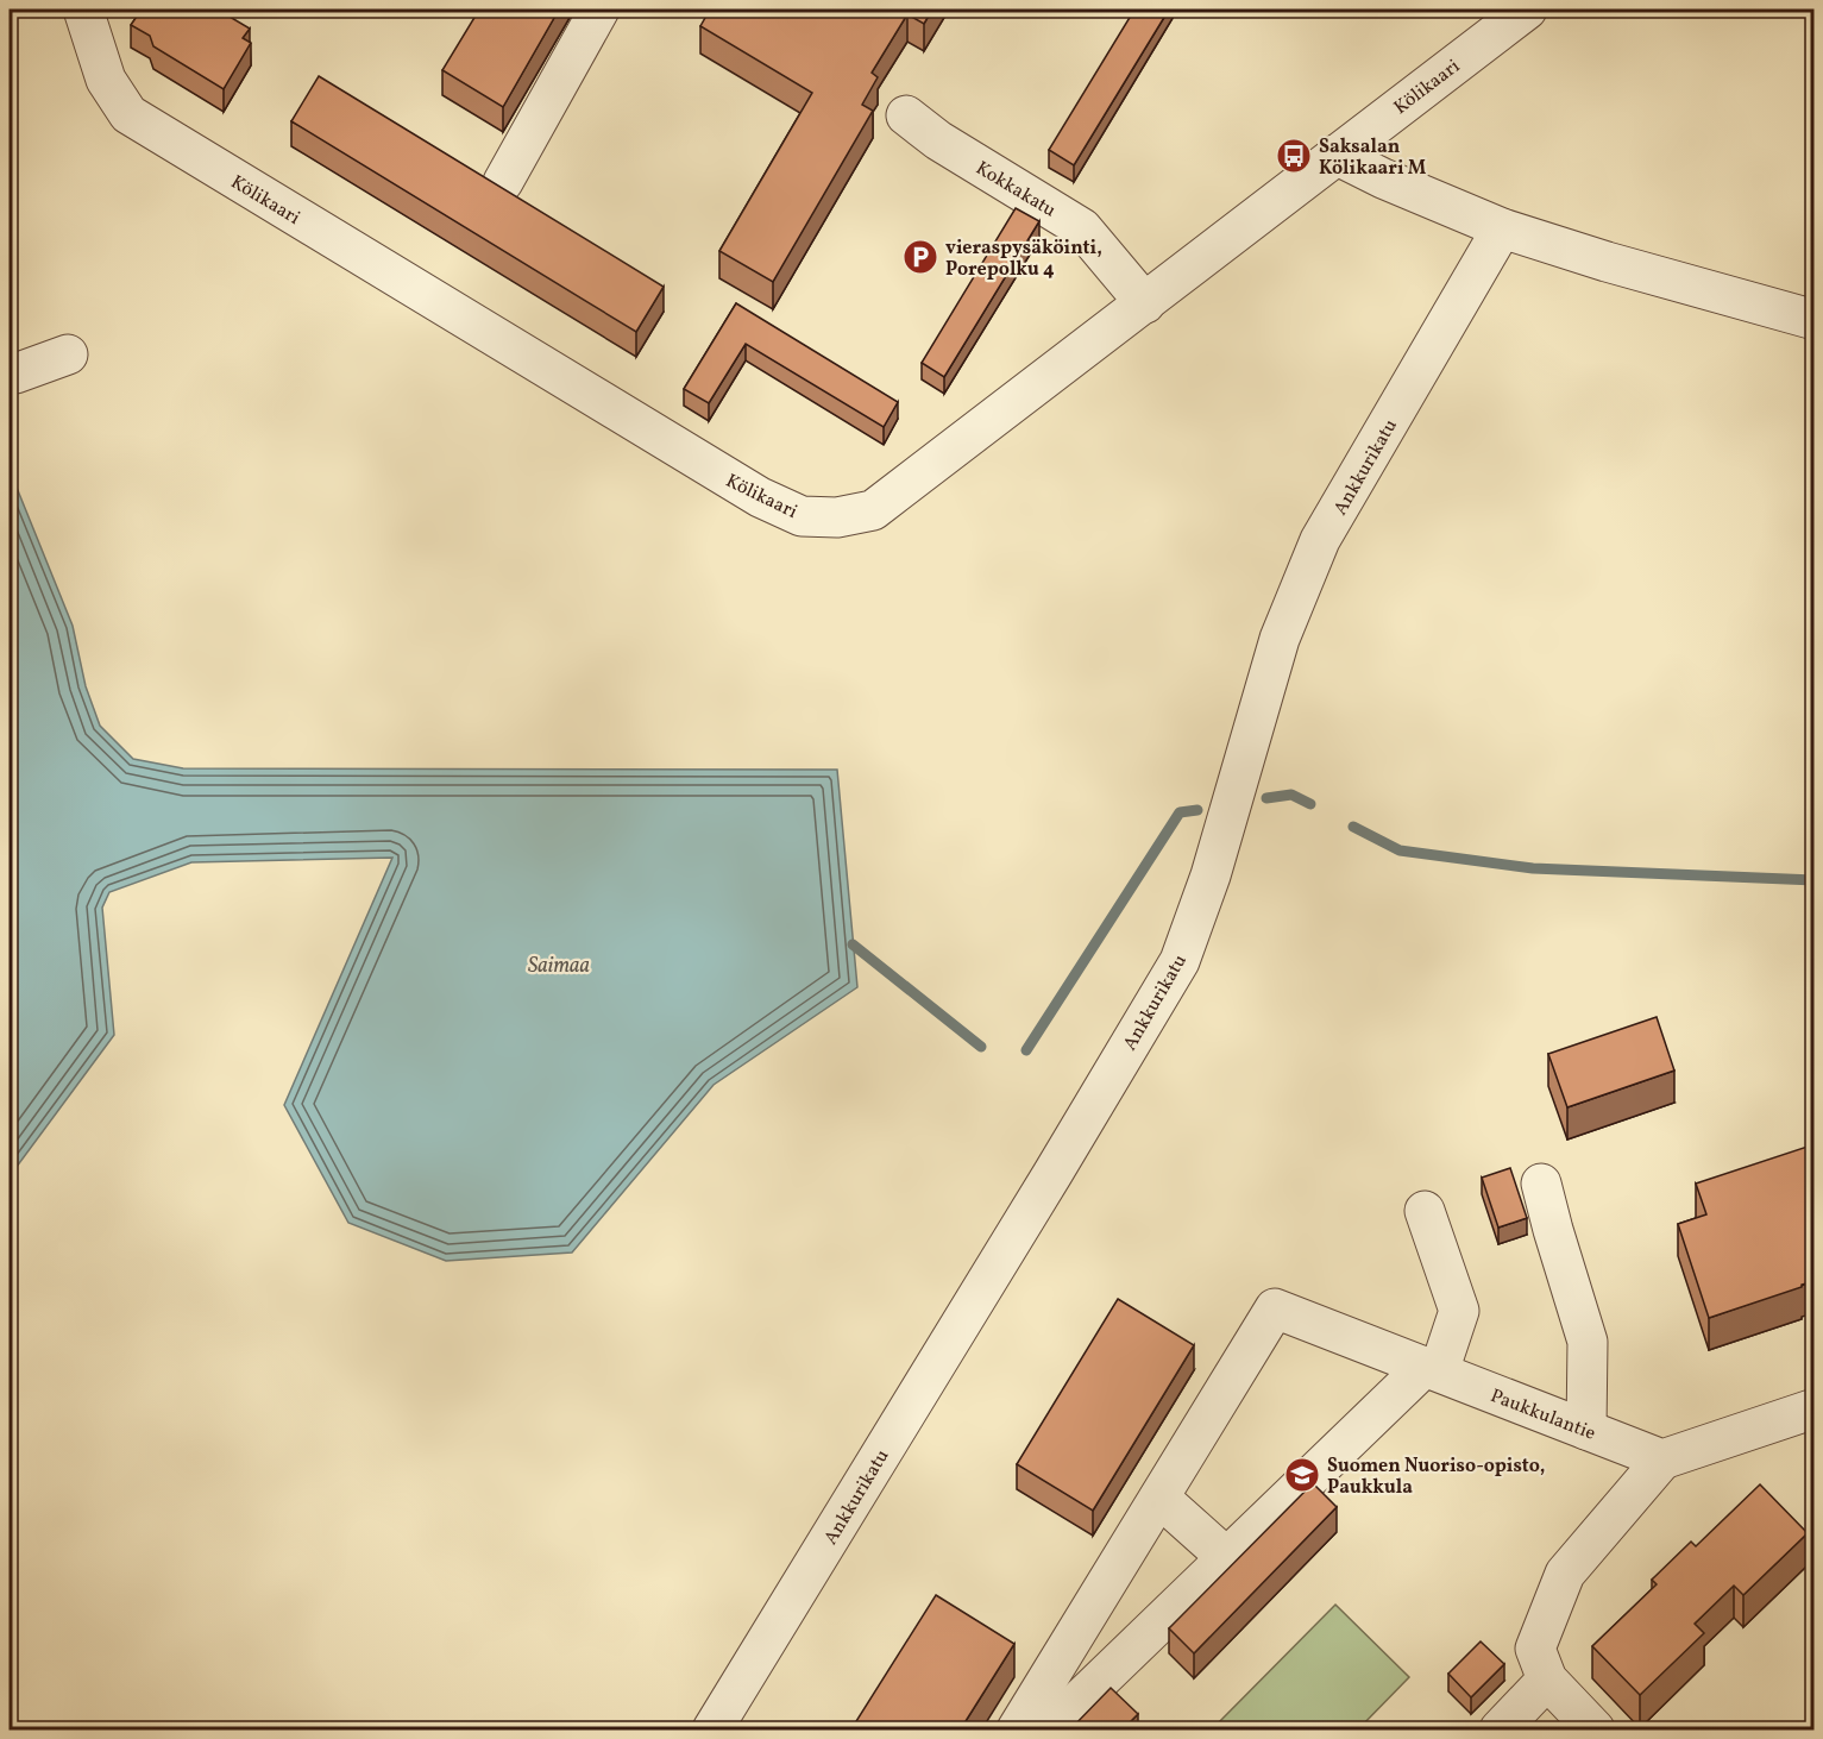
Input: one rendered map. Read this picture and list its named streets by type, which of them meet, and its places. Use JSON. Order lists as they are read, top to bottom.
{
  "streets": {
    "street": [
      "Kölikaari",
      "Kokkakatu",
      "Ankkurikatu",
      "Paukkulantie"
    ]
  },
  "crossings": [
    ["Kölikaari", "Kokkakatu"]
  ],
  "water": ["Saimaa"],
  "places": {
    "bus stop": ["Saksalan Kölikaari M"],
    "parking": ["vieraspysäköinti, Porepolku 4"],
    "school or university": ["Suomen Nuoriso-opisto, Paukkula"]
  }
}
